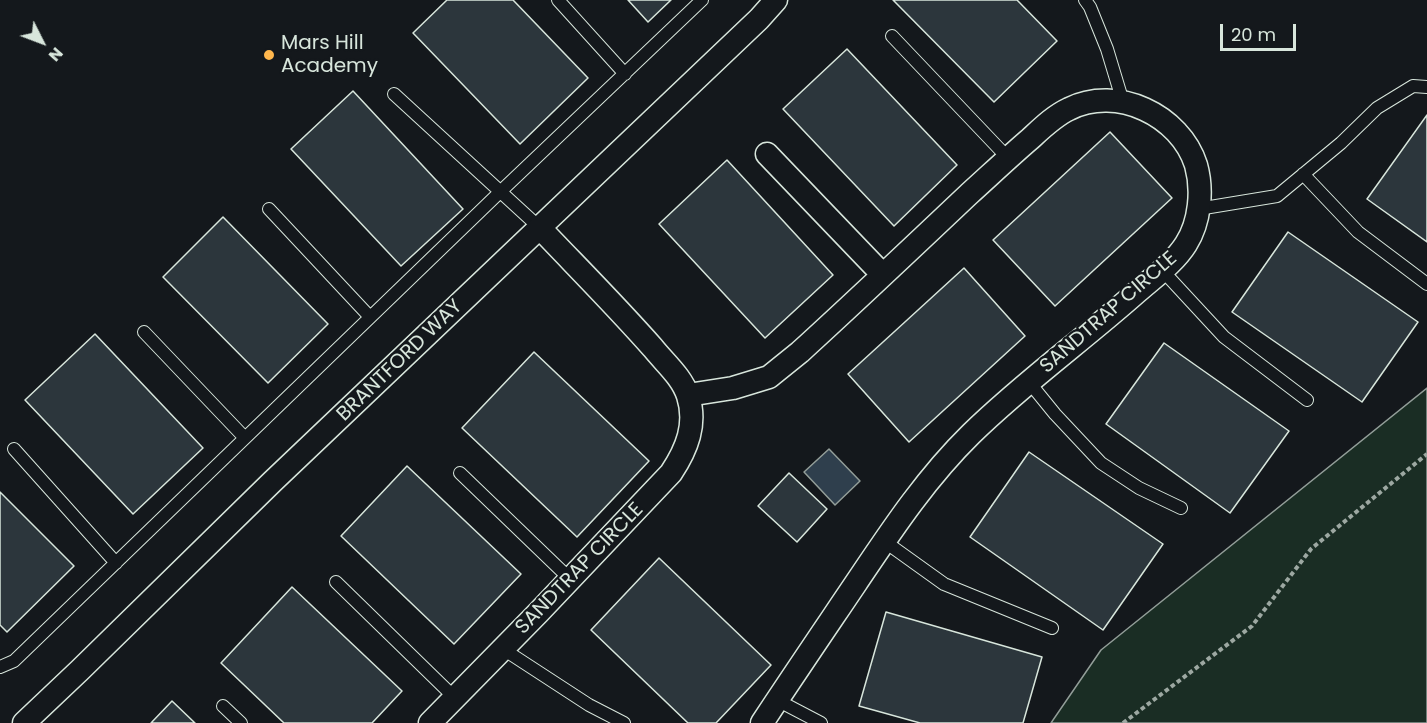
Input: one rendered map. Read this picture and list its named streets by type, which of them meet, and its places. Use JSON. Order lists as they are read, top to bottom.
{
  "streets": {
    "street": ["SANDTRAP CIRCLE", "BRANTFORD WAY"]
  },
  "crossings": [
    ["SANDTRAP CIRCLE", "BRANTFORD WAY"]
  ],
  "places": ["Mars Hill Academy"],
  "scale_bar": "20 m",
  "north": "bottom right"
}
